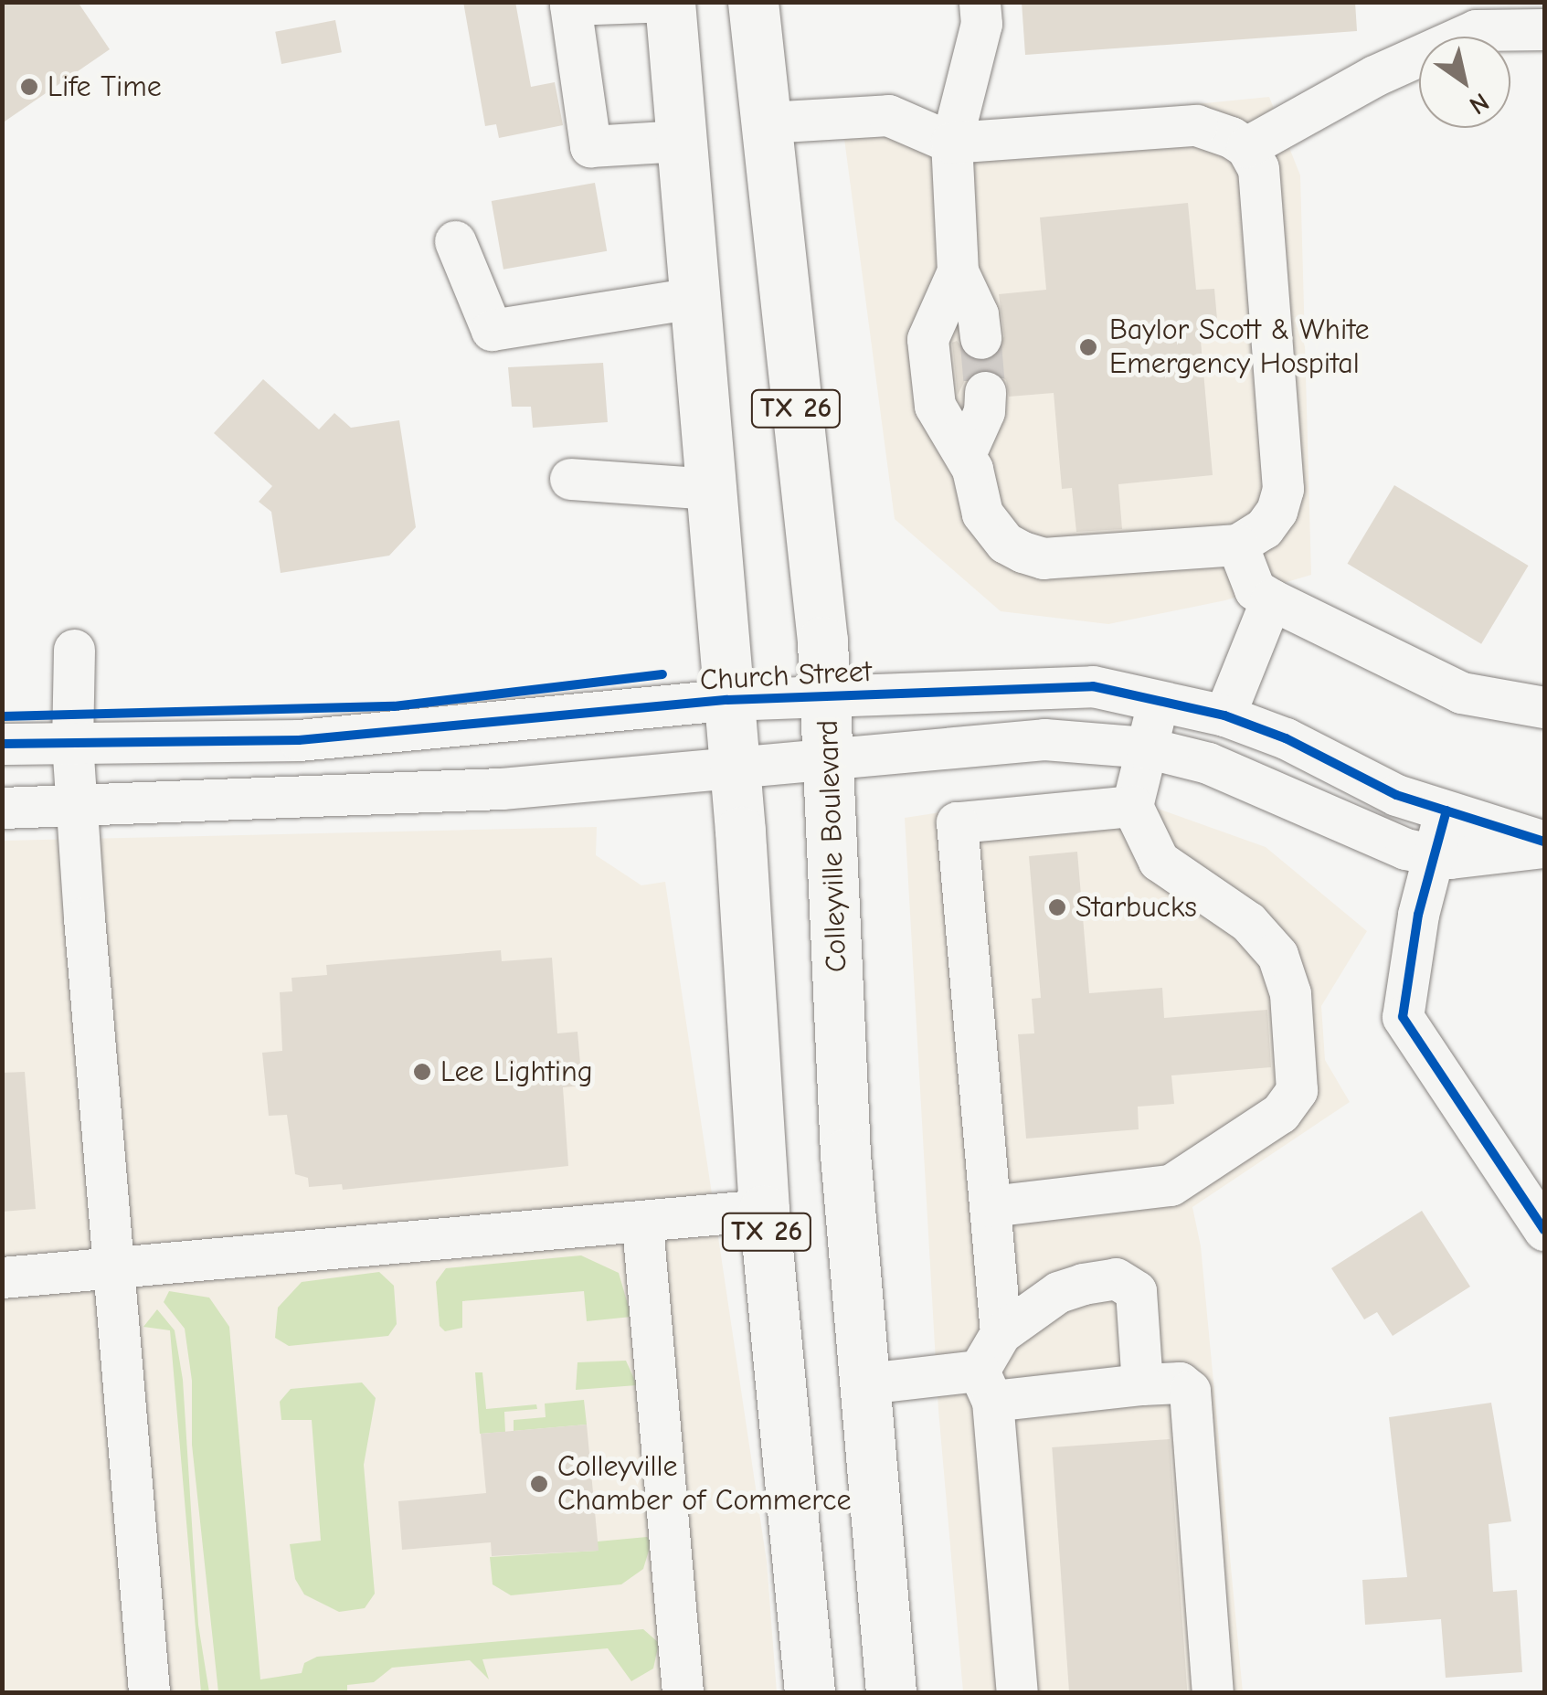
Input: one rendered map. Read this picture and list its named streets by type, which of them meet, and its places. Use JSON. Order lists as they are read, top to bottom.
{
  "streets": {
    "main road": ["TX 26", "Colleyville Boulevard"],
    "street": ["Church Street"]
  },
  "crossings": [
    ["TX 26", "Church Street"],
    ["Church Street", "Colleyville Boulevard"]
  ],
  "places": [
    "Life Time",
    "Baylor Scott & White Emergency Hospital",
    "Starbucks",
    "Lee Lighting",
    "Colleyville Chamber of Commerce"
  ],
  "north": "bottom right"
}
